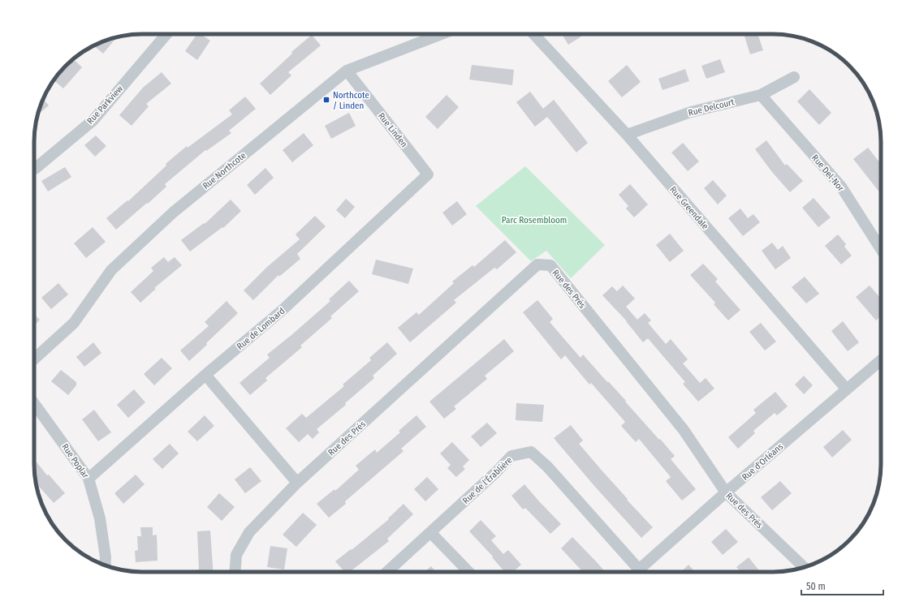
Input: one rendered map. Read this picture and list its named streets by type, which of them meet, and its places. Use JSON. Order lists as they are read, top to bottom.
{
  "streets": {
    "street": [
      "Rue Parkview",
      "Rue Delcourt",
      "Rue Linden",
      "Rue Northcote",
      "Rue Del-Nor",
      "Rue Greendale",
      "Rue des Prés",
      "Rue de Lombard",
      "Rue Poplar",
      "Rue d'Orléans",
      "Rue de l'Érablière"
    ]
  },
  "crossings": [
    ["Rue Delcourt", "Rue Del-Nor"],
    ["Rue Delcourt", "Rue Greendale"],
    ["Rue Linden", "Rue Northcote"],
    ["Rue Linden", "Rue de Lombard"],
    ["Rue Greendale", "Rue d'Orléans"],
    ["Rue des Prés", "Rue d'Orléans"],
    ["Rue de Lombard", "Rue Poplar"]
  ],
  "parks": ["Parc Rosembloom"],
  "places": {
    "transit": ["Northcote / Linden"]
  },
  "scale_bar": "50 m"
}
